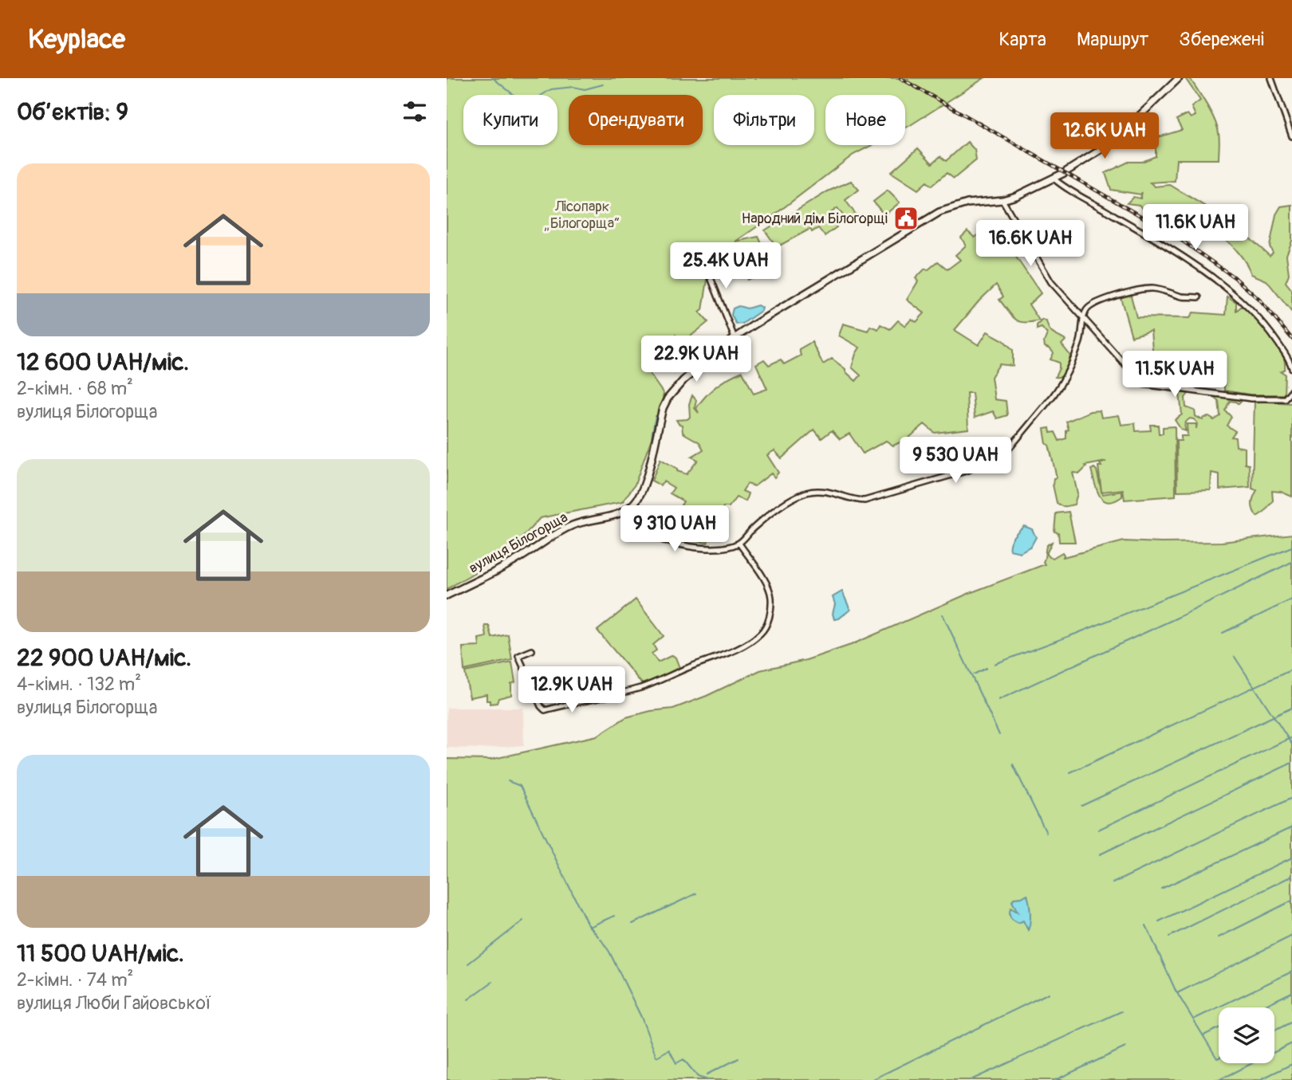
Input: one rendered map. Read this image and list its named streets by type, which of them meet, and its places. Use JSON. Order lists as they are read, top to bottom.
{
  "streets": {
    "street": ["вулиця Білогорща"]
  },
  "parks": ["Лісопарк „Білогорща“"],
  "places": {
    "public building": ["Народний дім Білогорщі"]
  },
  "page": {
    "header": "Keyplace",
    "nav": ["Карта", "Маршрут", "Збережені"],
    "heading": "Об’єктів: 9",
    "chip": [
      "Купити",
      "Орендувати",
      "Фільтри",
      "Нове"
    ],
    "price": [
      "12.6K UAH",
      "11.6K UAH",
      "16.6K UAH",
      "25.4K UAH",
      "22.9K UAH",
      "11.5K UAH",
      "9 530 UAH",
      "9 310 UAH",
      "12.9K UAH"
    ],
    "list": [
      {
        "name": "12 600 UAH/міс.",
        "note": "2-кімн. · 68 m² · вулиця Білогорща"
      },
      {
        "name": "22 900 UAH/міс.",
        "note": "4-кімн. · 132 m² · вулиця Білогорща"
      },
      {
        "name": "11 500 UAH/міс.",
        "note": "2-кімн. · 74 m² · вулиця Люби Гайовської"
      }
    ]
  }
}
